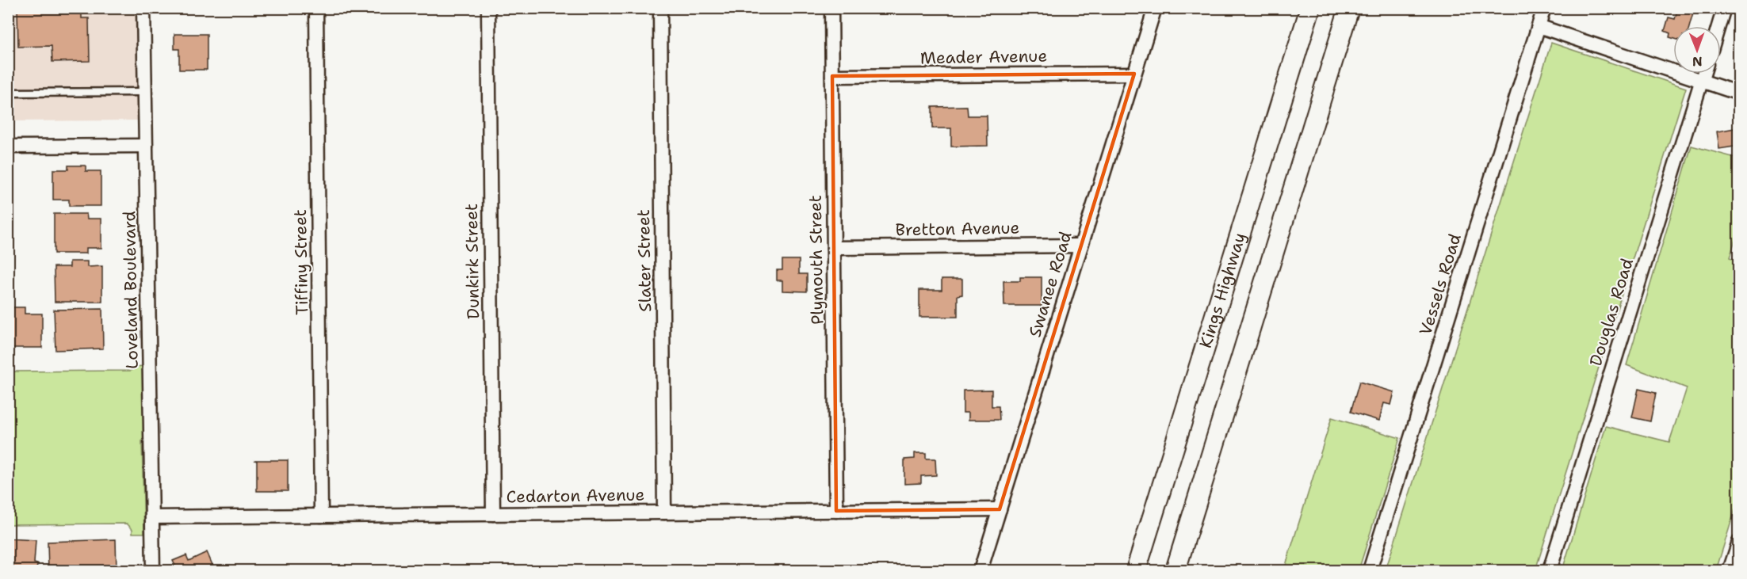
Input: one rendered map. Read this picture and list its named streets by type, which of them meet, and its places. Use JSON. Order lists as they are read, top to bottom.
{
  "streets": {
    "main road": ["Kings Highway"],
    "street": [
      "Meader Avenue",
      "Bretton Avenue",
      "Plymouth Street",
      "Slater Street",
      "Dunkirk Street",
      "Tiffiny Street",
      "Swanee Road",
      "Vessels Road",
      "Loveland Boulevard",
      "Douglas Road",
      "Cedarton Avenue"
    ]
  },
  "crossings": [
    ["Meader Avenue", "Plymouth Street"],
    ["Meader Avenue", "Swanee Road"],
    ["Bretton Avenue", "Plymouth Street"],
    ["Bretton Avenue", "Swanee Road"],
    ["Plymouth Street", "Cedarton Avenue"],
    ["Slater Street", "Cedarton Avenue"],
    ["Dunkirk Street", "Cedarton Avenue"],
    ["Tiffiny Street", "Cedarton Avenue"],
    ["Swanee Road", "Cedarton Avenue"],
    ["Loveland Boulevard", "Cedarton Avenue"]
  ],
  "north": "bottom"
}
